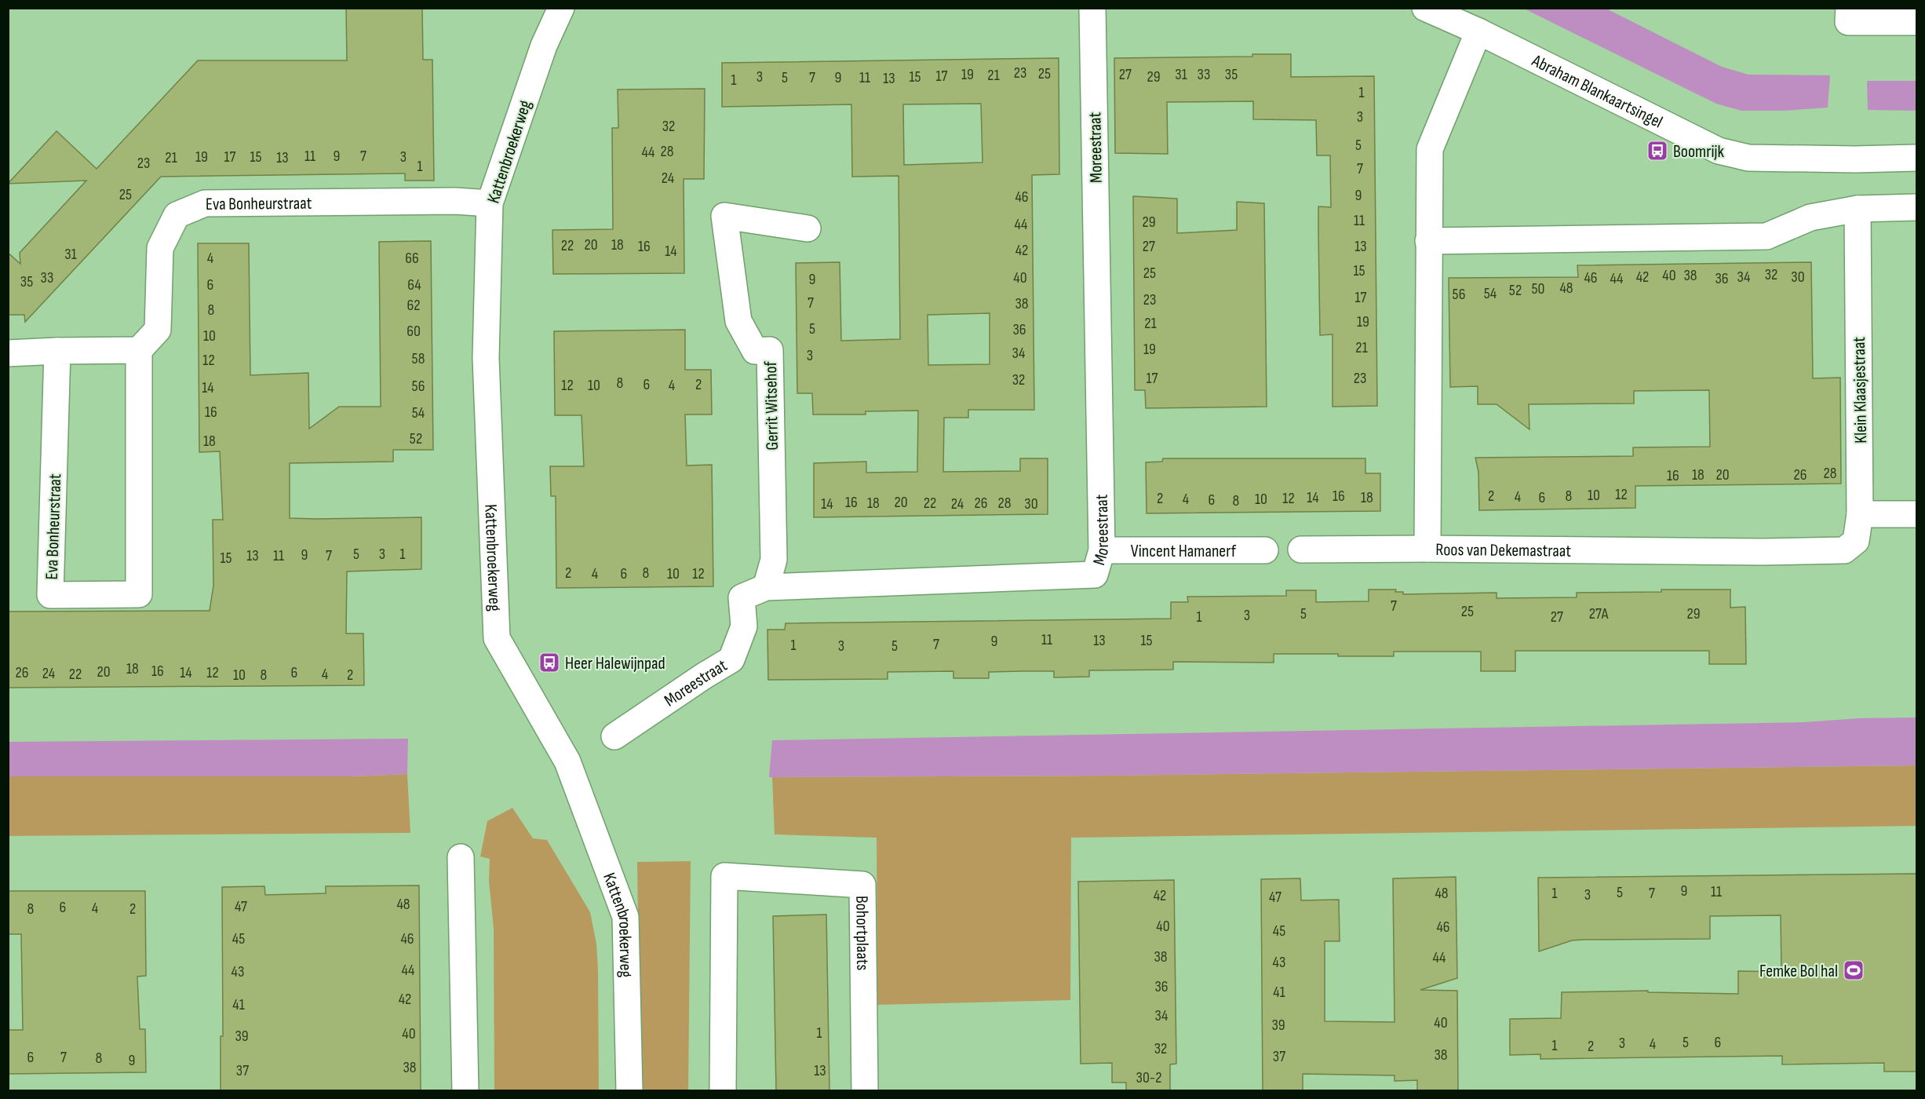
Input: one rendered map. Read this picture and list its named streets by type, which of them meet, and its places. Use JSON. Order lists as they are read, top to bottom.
{
  "streets": {
    "street": [
      "Abraham Blankaartsingel",
      "Moreestraat",
      "Kattenbroekerweg",
      "Eva Bonheurstraat",
      "Klein Klaasjestraat",
      "Gerrit Witsehof",
      "Roos van Dekemastraat",
      "Vincent Hamanerf",
      "Bohortplaats"
    ]
  },
  "crossings": [
    ["Abraham Blankaartsingel", "Roos van Dekemastraat"],
    ["Moreestraat", "Gerrit Witsehof"],
    ["Moreestraat", "Vincent Hamanerf"],
    ["Kattenbroekerweg", "Eva Bonheurstraat"],
    ["Klein Klaasjestraat", "Roos van Dekemastraat"]
  ],
  "places": {
    "bus stop": ["Boomrijk", "Heer Halewijnpad"],
    "sports": ["Femke Bol hal"]
  },
  "house_numbers": [
    "23",
    "25",
    "19",
    "27",
    "31",
    "33",
    "35",
    "21",
    "17",
    "3",
    "15",
    "29",
    "5",
    "7",
    "9",
    "11",
    "13",
    "1",
    "1",
    "3",
    "32",
    "5",
    "28",
    "44",
    "11",
    "9",
    "7",
    "19",
    "17",
    "15",
    "3",
    "21",
    "13",
    "23",
    "1",
    "7",
    "24",
    "25",
    "9",
    "46",
    "11",
    "29",
    "44",
    "20",
    "18",
    "22",
    "16",
    "27",
    "13",
    "42",
    "14",
    "31",
    "4",
    "66",
    "15",
    "25",
    "32",
    "40",
    "38",
    "42",
    "34",
    "30",
    "33",
    "40",
    "46",
    "44",
    "36",
    "9",
    "35",
    "6",
    "64",
    "48",
    "50",
    "52",
    "54",
    "56",
    "17",
    "23",
    "7",
    "38",
    "62",
    "8",
    "19",
    "21",
    "5",
    "36",
    "60",
    "10",
    "21",
    "19",
    "34",
    "3",
    "58",
    "12",
    "17",
    "23",
    "32",
    "8",
    "6",
    "2",
    "12",
    "10",
    "4",
    "56",
    "14",
    "16",
    "54",
    "52",
    "18",
    "28",
    "18",
    "20",
    "26",
    "16",
    "12",
    "10",
    "16",
    "2",
    "8",
    "4",
    "14",
    "18",
    "6",
    "2",
    "12",
    "4",
    "10",
    "6",
    "8",
    "16",
    "20",
    "18",
    "22",
    "26",
    "28",
    "14",
    "24",
    "30",
    "5",
    "3",
    "1",
    "9",
    "13",
    "11",
    "7",
    "15",
    "2",
    "8",
    "4",
    "6",
    "10",
    "12",
    "7",
    "25",
    "5",
    "27A",
    "29",
    "3",
    "1",
    "27",
    "11",
    "13",
    "15",
    "9",
    "7",
    "1",
    "3",
    "5",
    "18",
    "16",
    "20",
    "26",
    "14",
    "12",
    "6",
    "24",
    "22",
    "4",
    "10",
    "8",
    "2",
    "9",
    "11",
    "5",
    "48",
    "1",
    "7",
    "3",
    "42",
    "47",
    "48",
    "47",
    "6",
    "4",
    "8",
    "2",
    "40",
    "46",
    "45",
    "45",
    "46",
    "38",
    "44",
    "43",
    "44",
    "43",
    "36",
    "41",
    "42",
    "41",
    "34",
    "40",
    "39",
    "1",
    "40",
    "39",
    "5",
    "6",
    "3",
    "4",
    "1",
    "2",
    "32",
    "38",
    "37",
    "6",
    "7",
    "8",
    "9",
    "38",
    "37",
    "13",
    "30-2"
  ]
}
